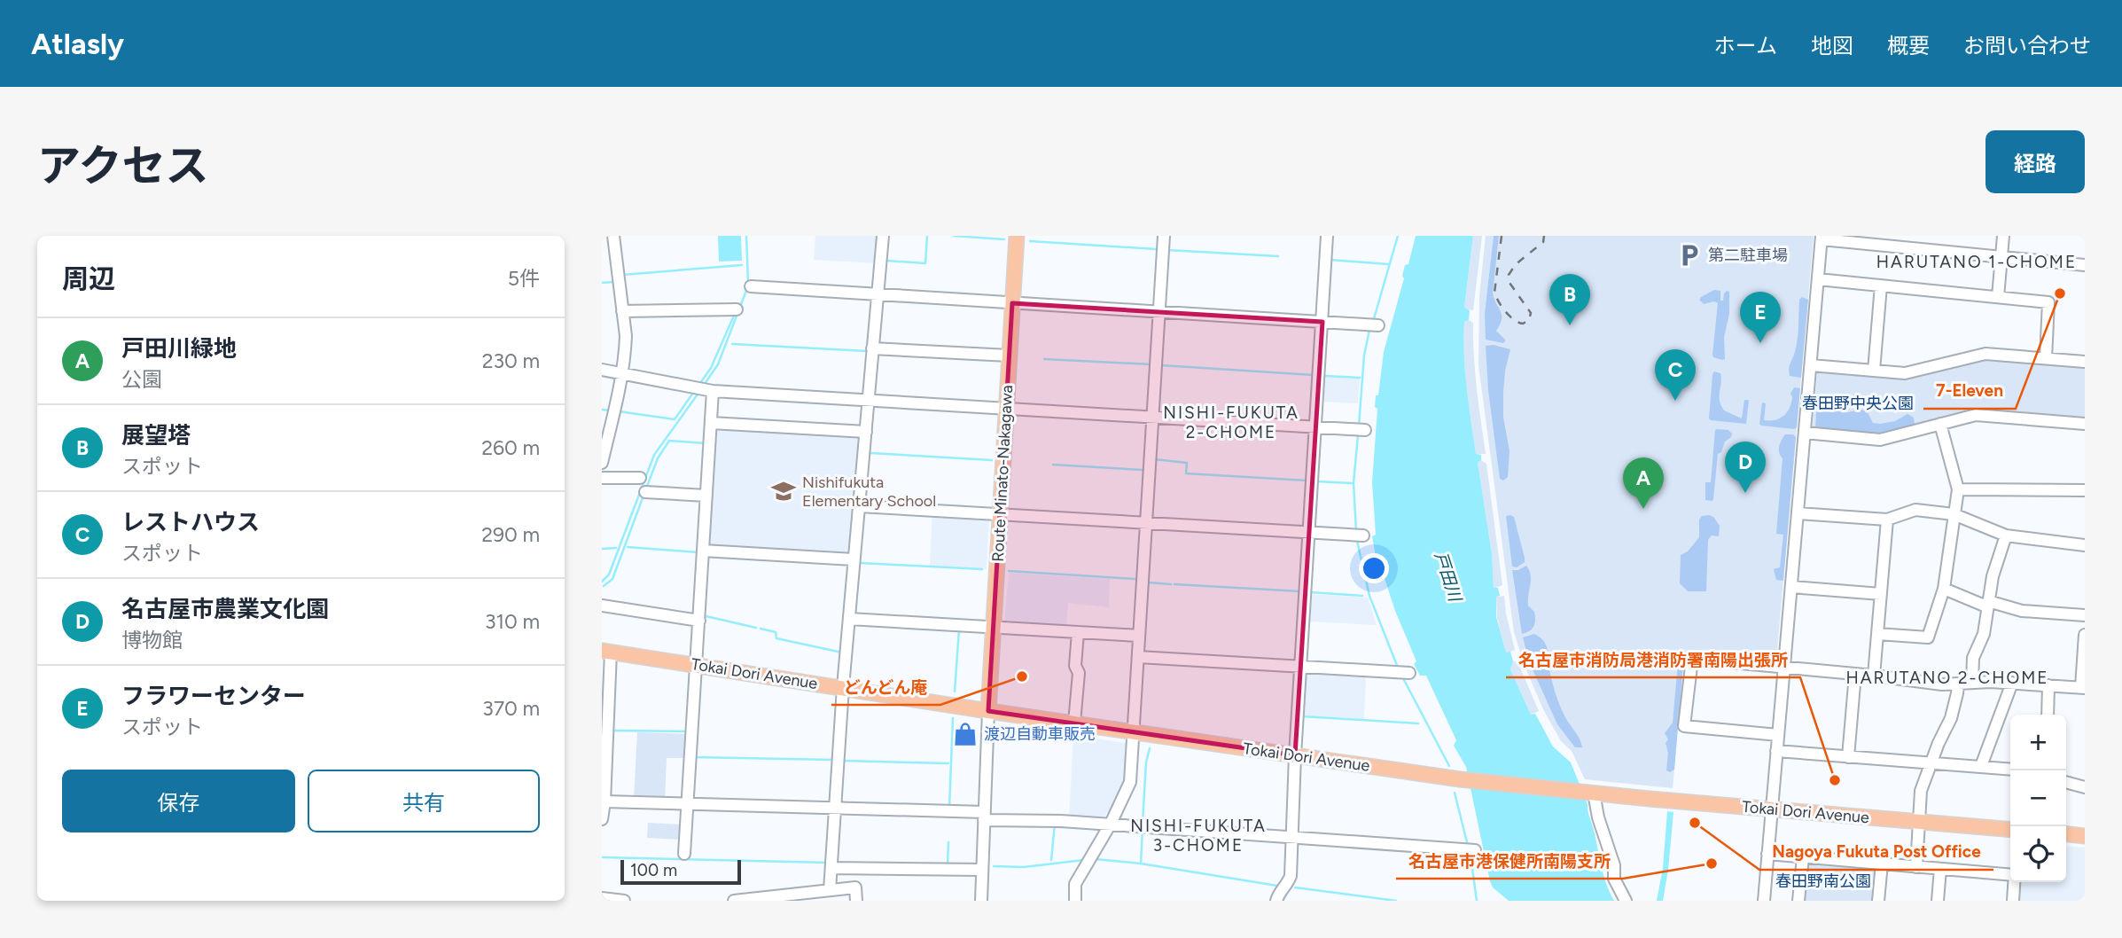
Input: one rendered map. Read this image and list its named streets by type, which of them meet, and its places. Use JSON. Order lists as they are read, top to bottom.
{
  "streets": {
    "main road": ["Route Minato-Nakagawa", "Tokai Dori Avenue"]
  },
  "crossings": [
    ["Route Minato-Nakagawa", "Tokai Dori Avenue"]
  ],
  "districts": [
    "HARUTANO 1-CHOME",
    "NISHI-FUKUTA 2-CHOME",
    "HARUTANO 2-CHOME",
    "NISHI-FUKUTA 3-CHOME"
  ],
  "water": ["戸田川"],
  "parks": ["春田野中央公園", "春田野南公園"],
  "places": {
    "parking": ["第二駐車場"],
    "other": [
      "7-Eleven",
      "どんどん庵",
      "名古屋市消防局港消防署南陽出張所",
      "Nagoya Fukuta Post Office",
      "名古屋市港保健所南陽支所"
    ],
    "school or university": ["Nishifukuta Elementary School"],
    "shop": ["渡辺自動車販売"]
  },
  "scale_bar": "100 m",
  "page": {
    "header": "Atlasly",
    "nav": [
      "ホーム",
      "地図",
      "概要",
      "お問い合わせ"
    ],
    "title": "アクセス",
    "buttons": [
      "経路",
      ["保存", "共有"]
    ],
    "heading": ["周辺", "5件"],
    "pins": [
      "B",
      "E",
      "C",
      "D",
      "A"
    ],
    "list": [
      {
        "mark": "A",
        "name": "戸田川緑地",
        "note": "公園",
        "value": "230 m"
      },
      {
        "mark": "B",
        "name": "展望塔",
        "note": "スポット",
        "value": "260 m"
      },
      {
        "mark": "C",
        "name": "レストハウス",
        "note": "スポット",
        "value": "290 m"
      },
      {
        "mark": "D",
        "name": "名古屋市農業文化園",
        "note": "博物館",
        "value": "310 m"
      },
      {
        "mark": "E",
        "name": "フラワーセンター",
        "note": "スポット",
        "value": "370 m"
      }
    ],
    "map_buttons": ["+", "−"],
    "scale": "100 m"
  }
}
